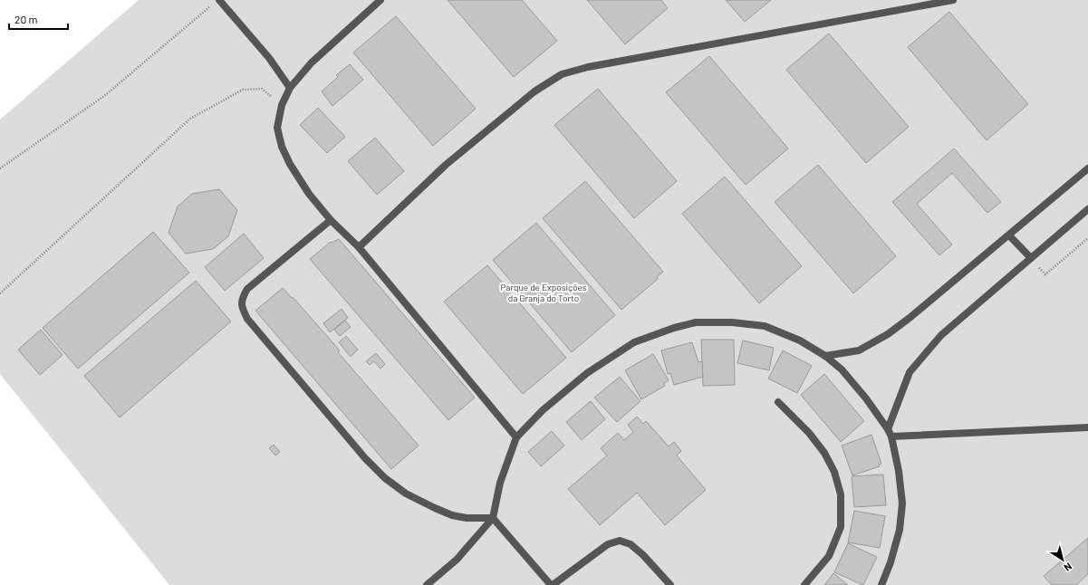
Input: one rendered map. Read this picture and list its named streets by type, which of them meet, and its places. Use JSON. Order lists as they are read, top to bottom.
{
  "parks": ["Parque de Exposições da Granja do Torto"],
  "scale_bar": "20 m",
  "north": "bottom right"
}
